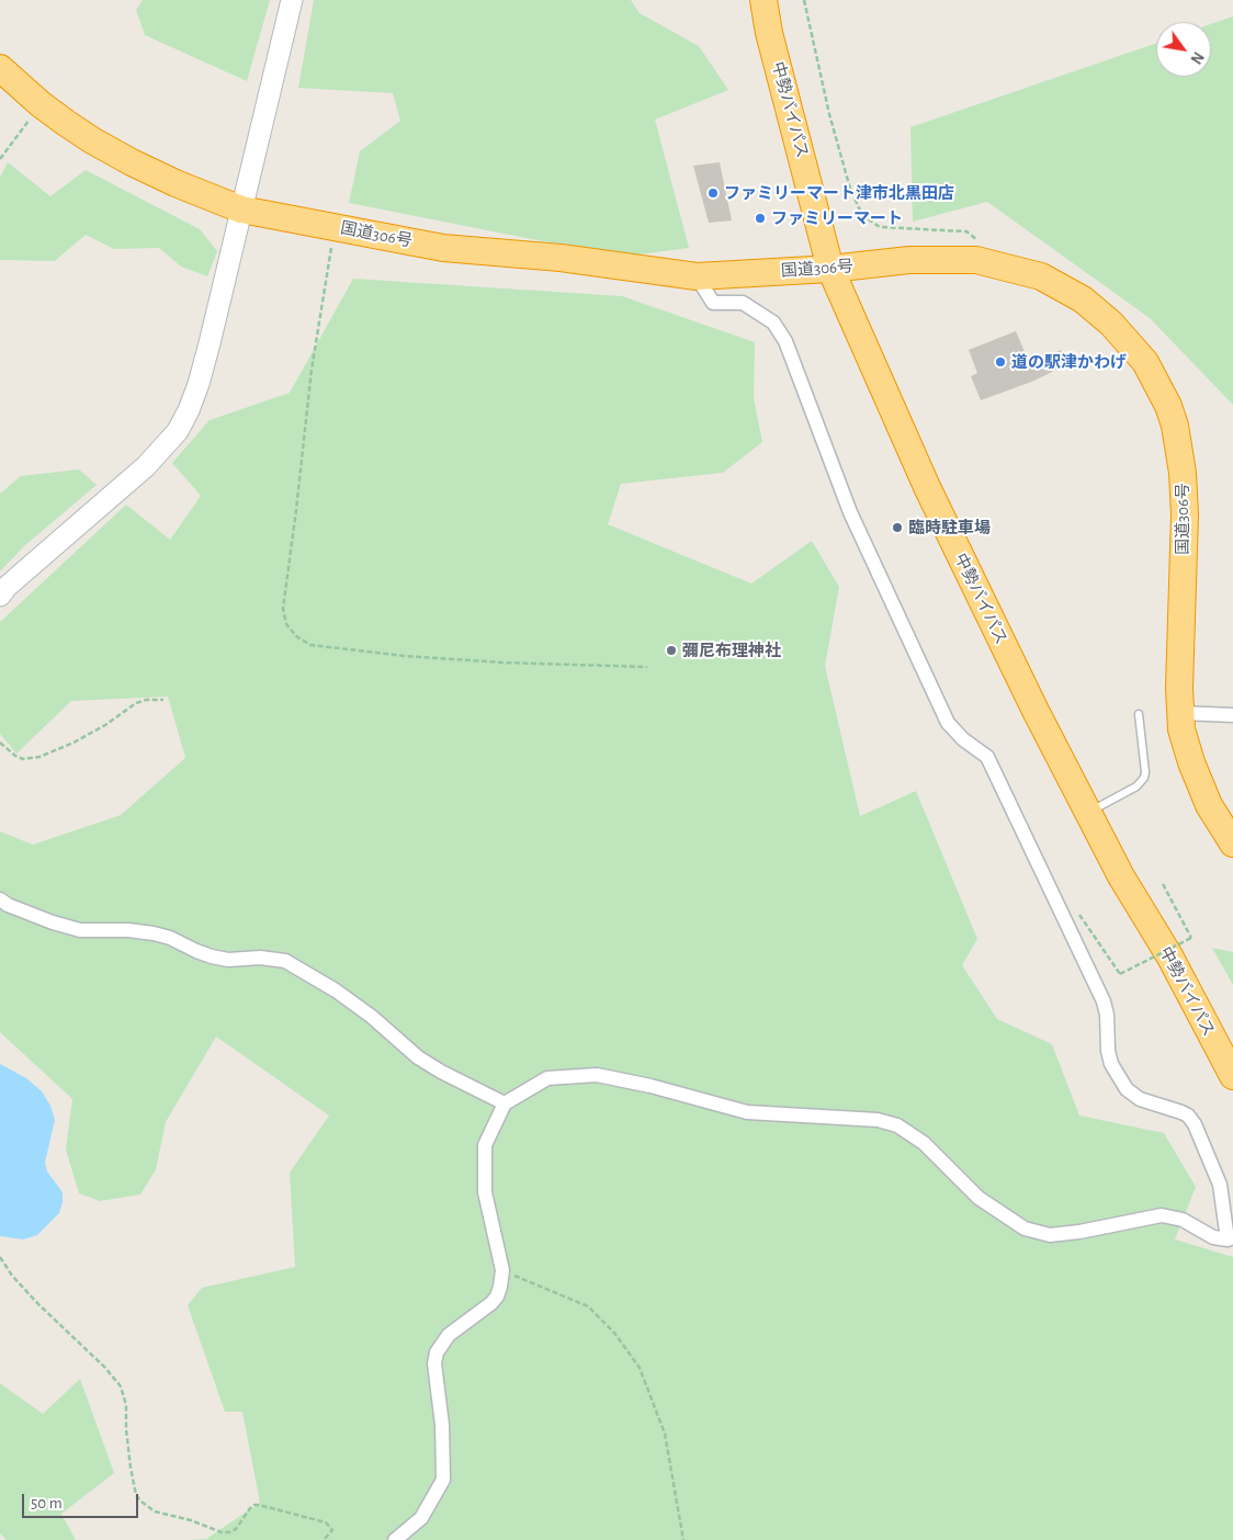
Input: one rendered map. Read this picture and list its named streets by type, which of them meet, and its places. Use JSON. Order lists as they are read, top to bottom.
{
  "streets": {
    "highway": ["中勢バイパス", "国道306号"]
  },
  "crossings": [
    ["中勢バイパス", "国道306号"]
  ],
  "places": [
    "ファミリーマート津市北黒田店",
    "ファミリーマート",
    "道の駅津かわげ",
    "臨時駐車場",
    "彌尼布理神社"
  ],
  "scale_bar": "50 m",
  "north": "bottom right"
}
